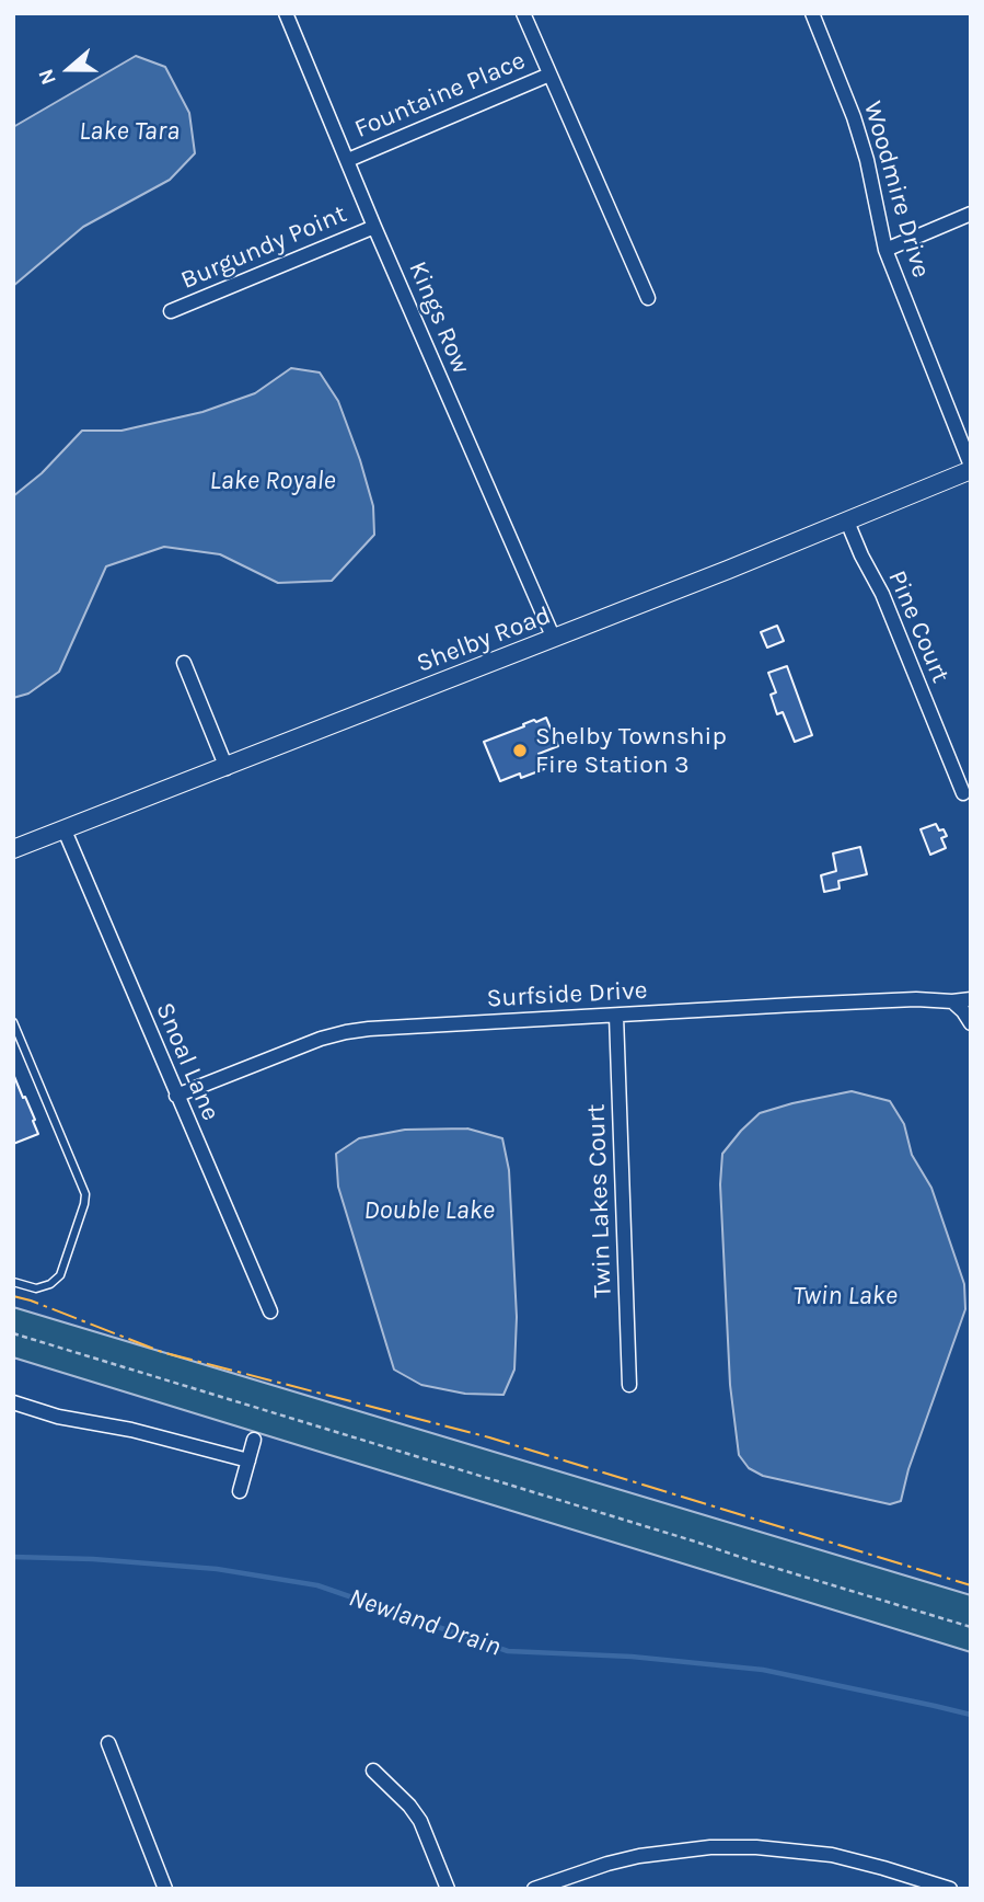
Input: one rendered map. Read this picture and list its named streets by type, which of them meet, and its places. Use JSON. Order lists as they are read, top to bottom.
{
  "streets": {
    "street": [
      "Fountaine Place",
      "Woodmire Drive",
      "Burgundy Point",
      "Kings Row",
      "Pine Court",
      "Shelby Road",
      "Surfside Drive",
      "Snoal Lane",
      "Twin Lakes Court"
    ]
  },
  "crossings": [
    ["Fountaine Place", "Kings Row"],
    ["Woodmire Drive", "Shelby Road"],
    ["Burgundy Point", "Kings Row"],
    ["Kings Row", "Shelby Road"],
    ["Pine Court", "Shelby Road"],
    ["Shelby Road", "Snoal Lane"],
    ["Surfside Drive", "Snoal Lane"],
    ["Surfside Drive", "Twin Lakes Court"]
  ],
  "water": [
    "Lake Tara",
    "Lake Royale",
    "Double Lake",
    "Twin Lake",
    "Newland Drain"
  ],
  "places": ["Shelby Township Fire Station 3"],
  "north": "left"
}
